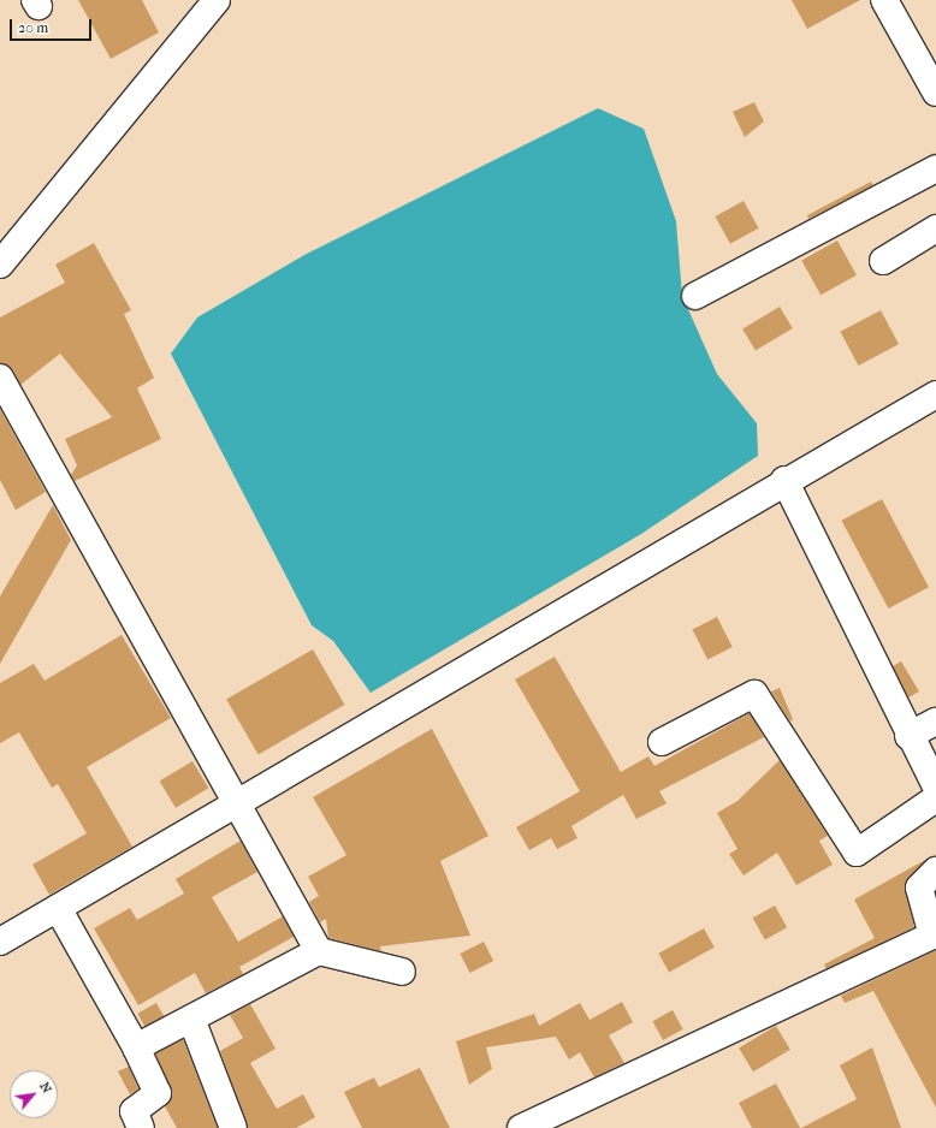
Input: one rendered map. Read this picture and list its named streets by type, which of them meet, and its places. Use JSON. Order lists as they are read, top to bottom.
{
  "scale_bar": "20 m",
  "north": "top right"
}
